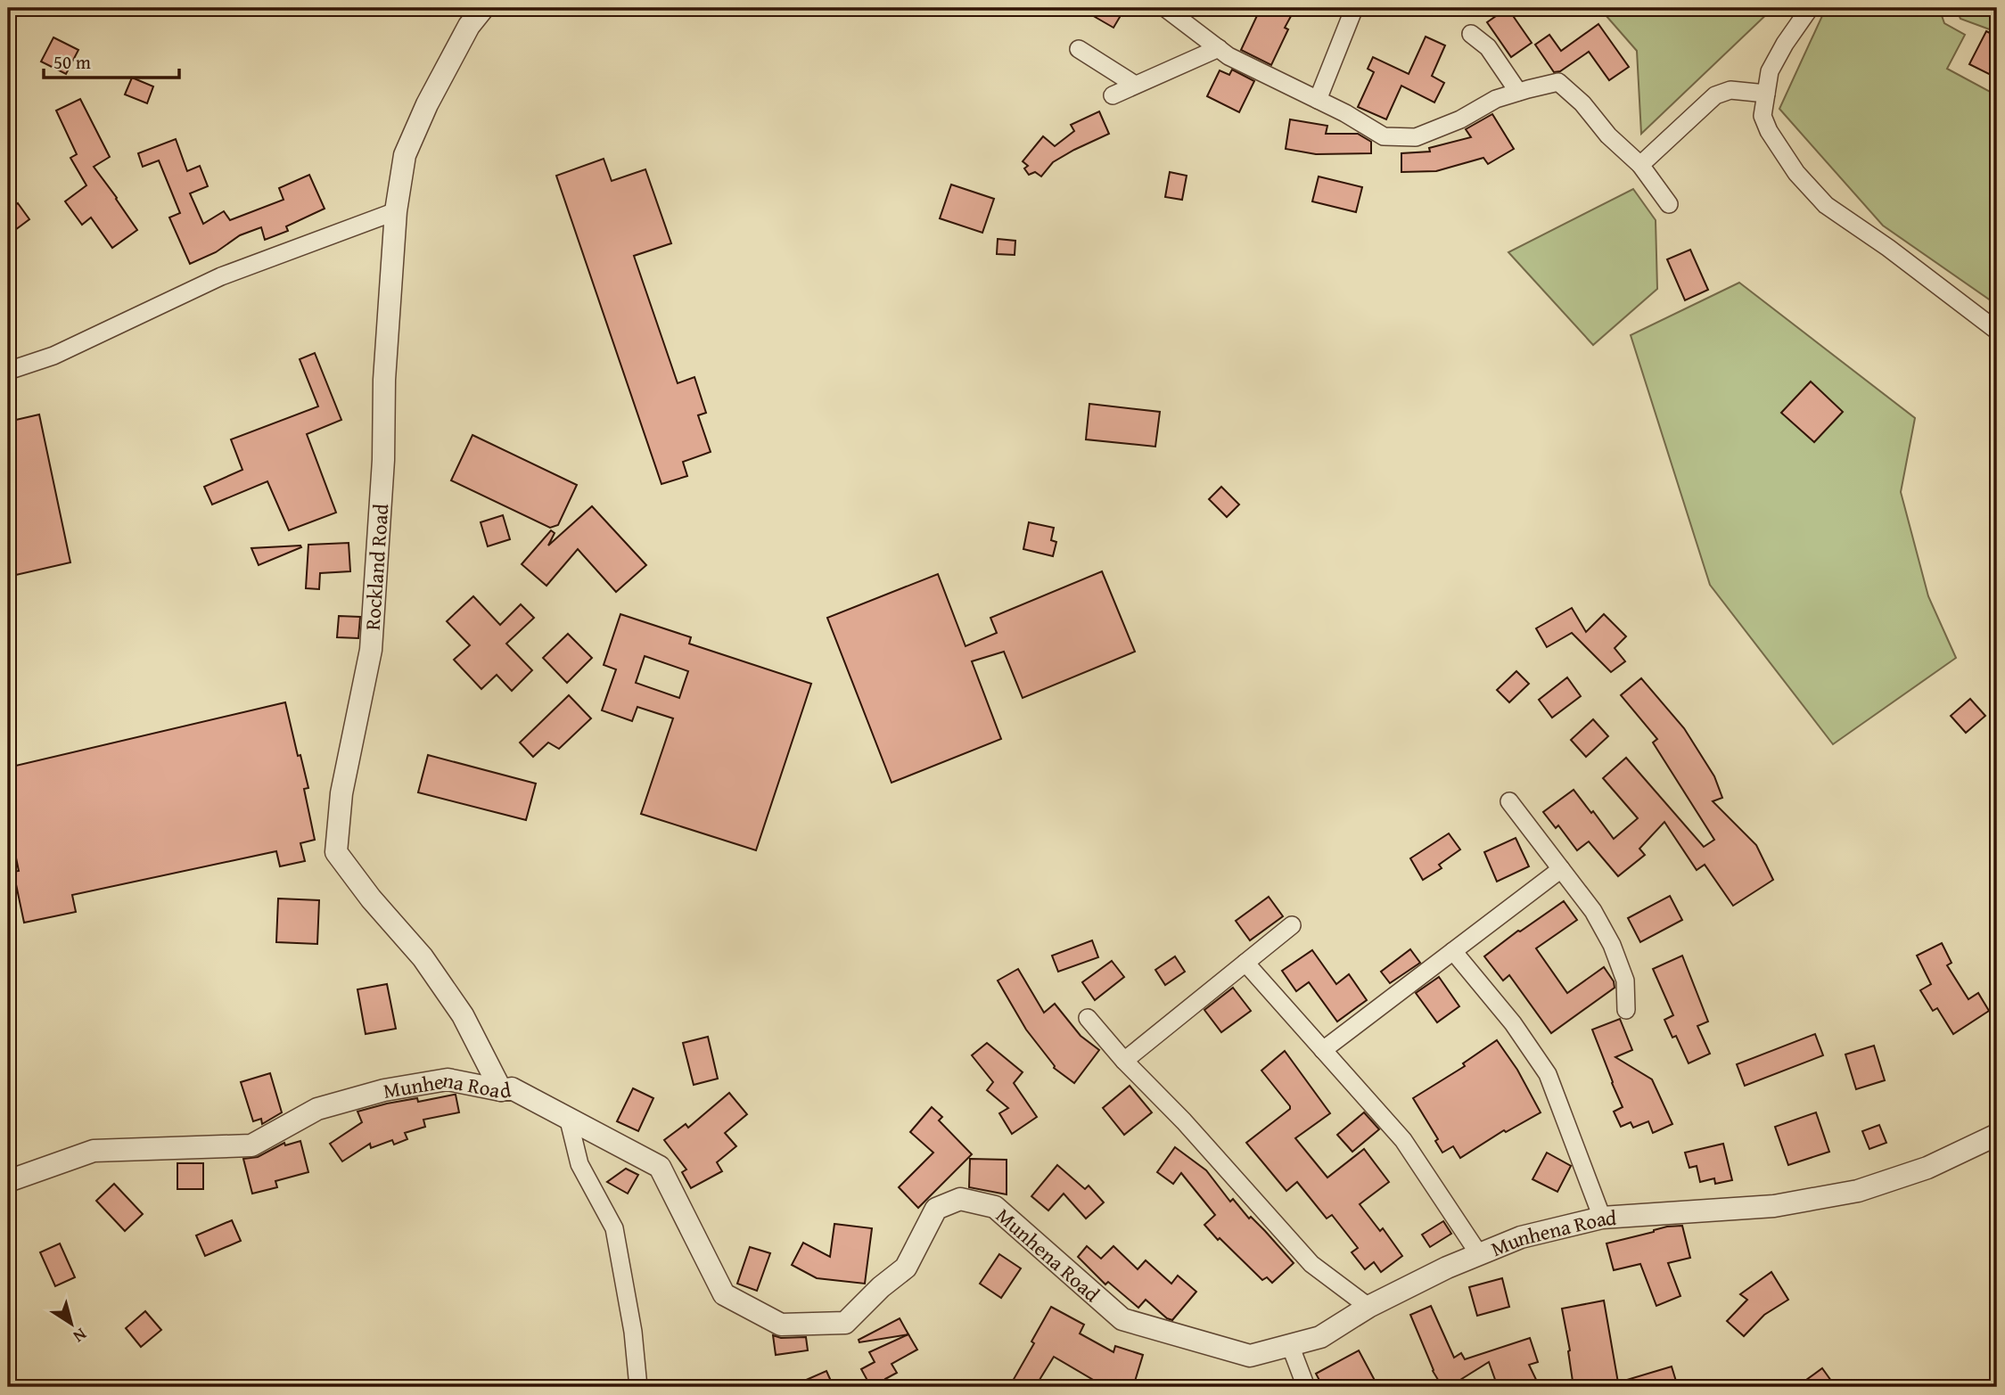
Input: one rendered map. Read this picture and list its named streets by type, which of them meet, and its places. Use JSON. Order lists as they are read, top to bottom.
{
  "streets": {
    "street": ["Rockland Road", "Munhena Road"]
  },
  "crossings": [
    ["Rockland Road", "Munhena Road"]
  ],
  "scale_bar": "50 m",
  "north": "bottom right"
}
